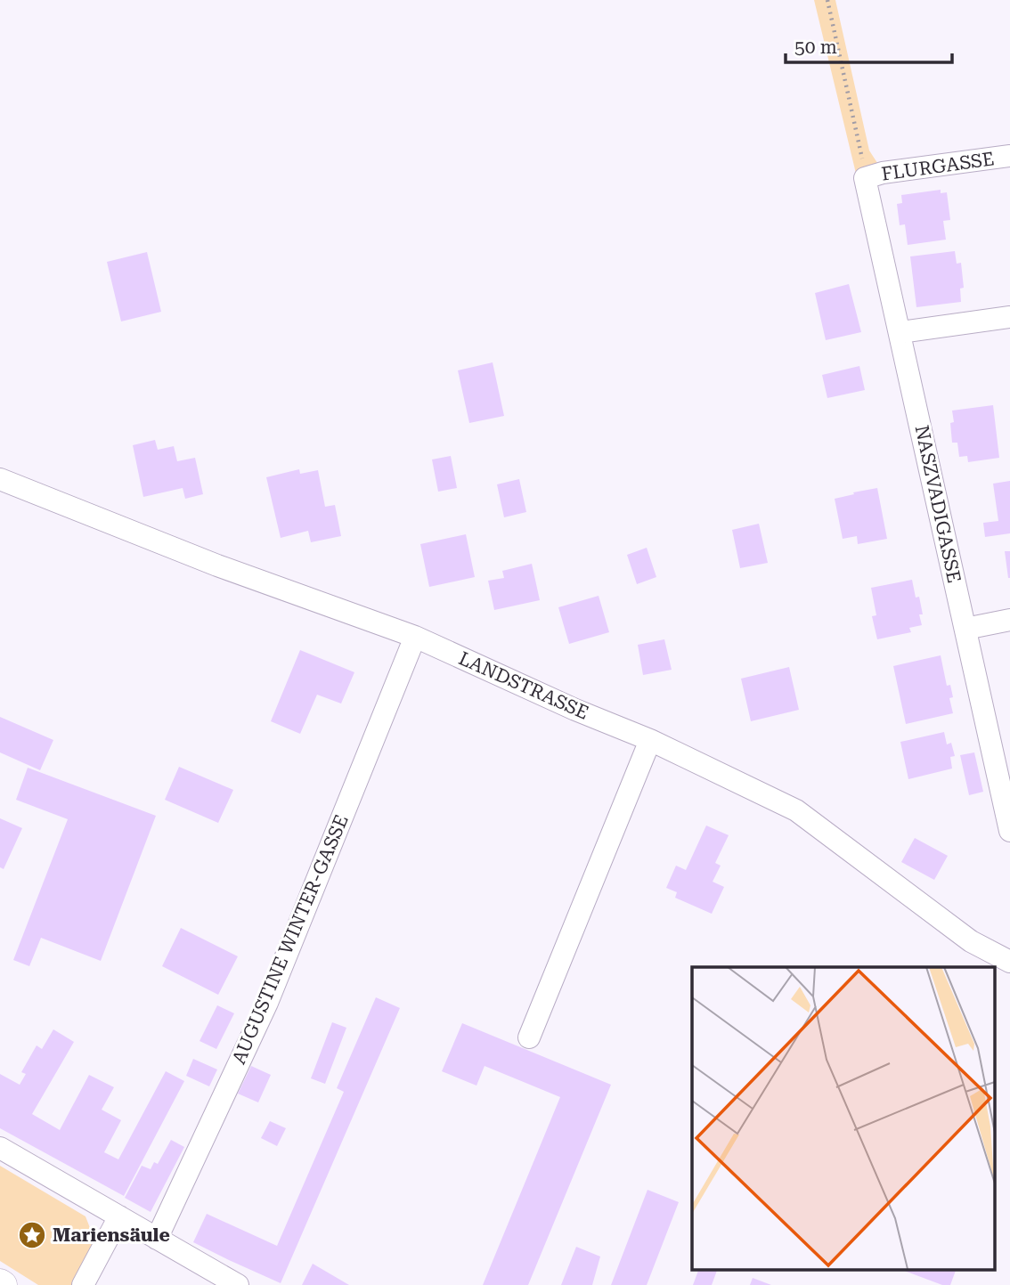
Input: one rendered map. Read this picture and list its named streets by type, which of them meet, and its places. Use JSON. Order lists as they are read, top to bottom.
{
  "streets": {
    "street": [
      "FLURGASSE",
      "NASZVADIGASSE",
      "LANDSTRASSE",
      "AUGUSTINE WINTER-GASSE"
    ]
  },
  "crossings": [
    ["FLURGASSE", "NASZVADIGASSE"],
    ["LANDSTRASSE", "AUGUSTINE WINTER-GASSE"]
  ],
  "places": {
    "place": ["Mariensäule"]
  },
  "scale_bar": "50 m"
}
